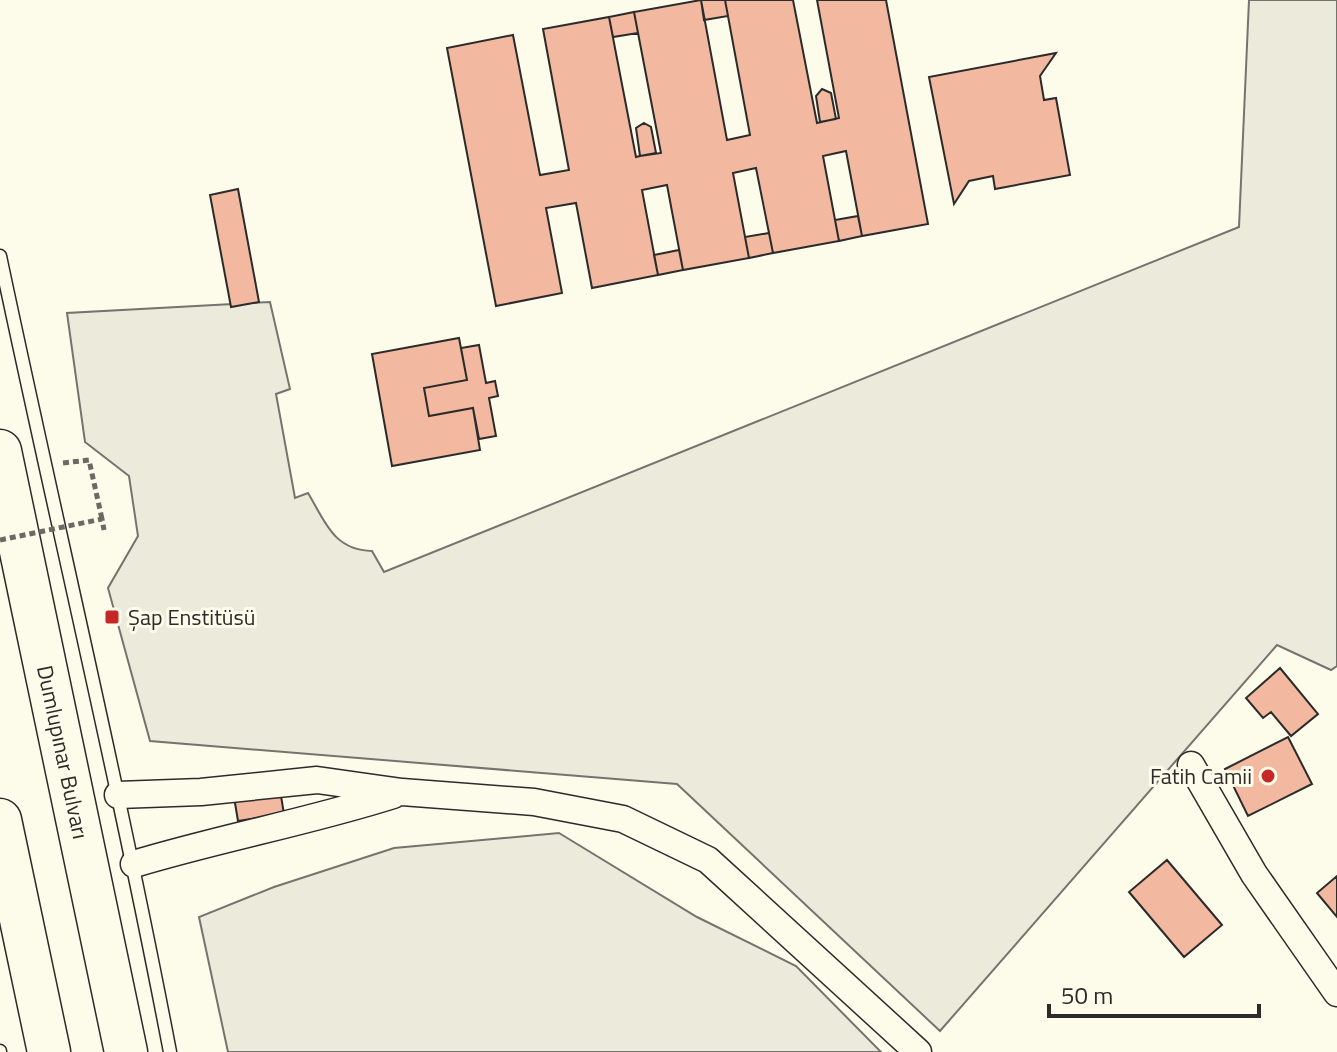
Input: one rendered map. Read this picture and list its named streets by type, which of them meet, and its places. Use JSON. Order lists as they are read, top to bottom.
{
  "streets": {
    "highway": ["Dumlupınar Bulvarı"]
  },
  "places": {
    "transit": ["Şap Enstitüsü"],
    "other": ["Fatih Camii"]
  },
  "scale_bar": "50 m"
}
